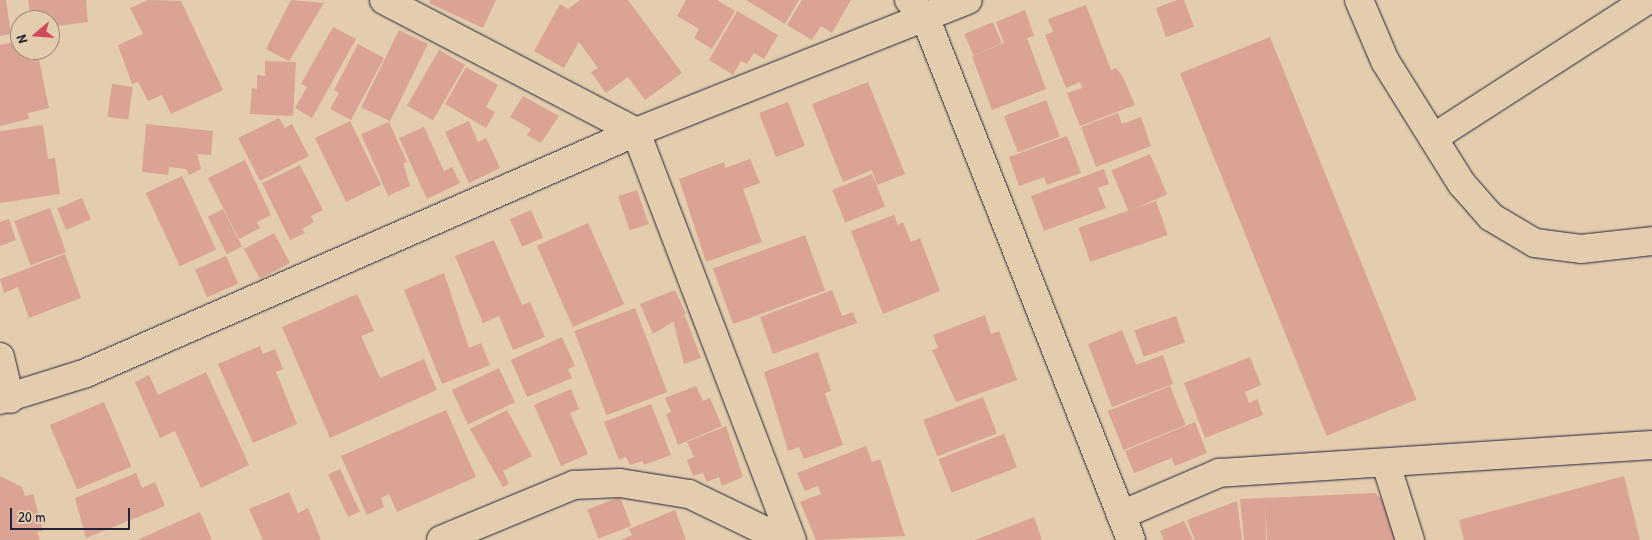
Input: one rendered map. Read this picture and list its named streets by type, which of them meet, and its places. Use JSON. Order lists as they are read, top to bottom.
{
  "scale_bar": "20 m",
  "north": "left"
}
